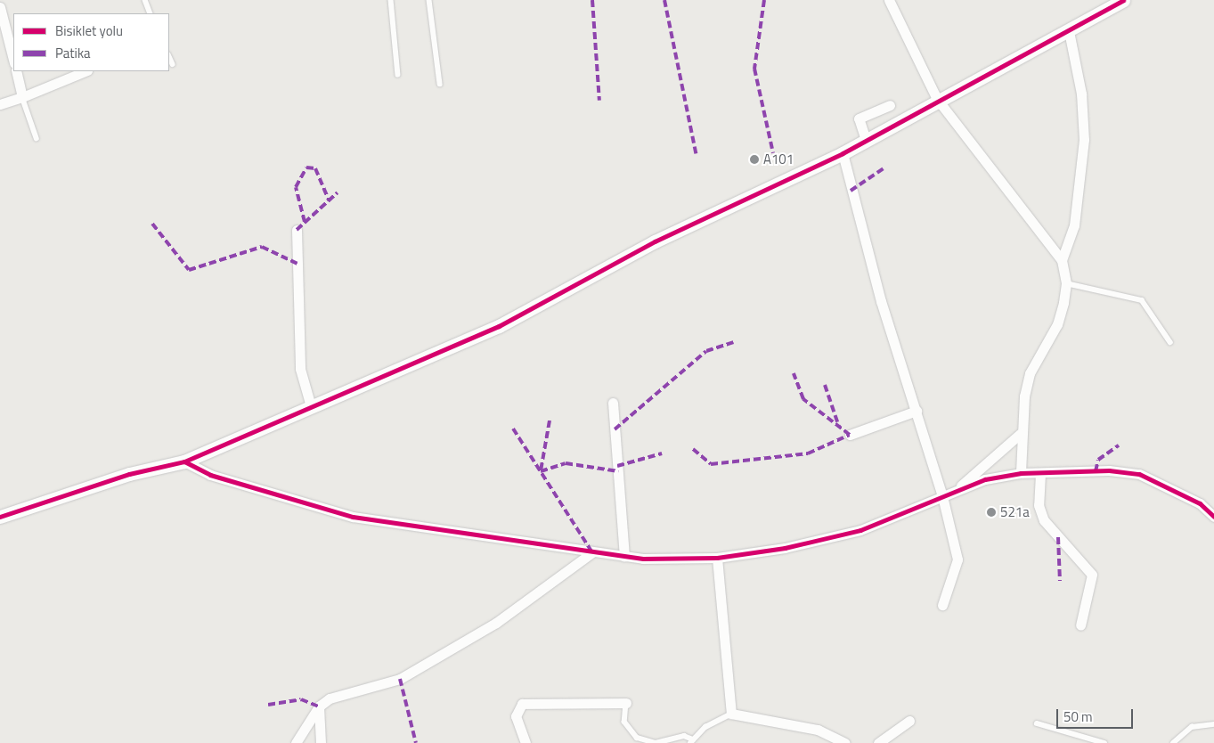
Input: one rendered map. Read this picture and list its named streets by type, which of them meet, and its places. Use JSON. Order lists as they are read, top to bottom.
{
  "places": ["A101", "521a"],
  "legend": ["Bisiklet yolu", "Patika"],
  "scale_bar": "50 m"
}
